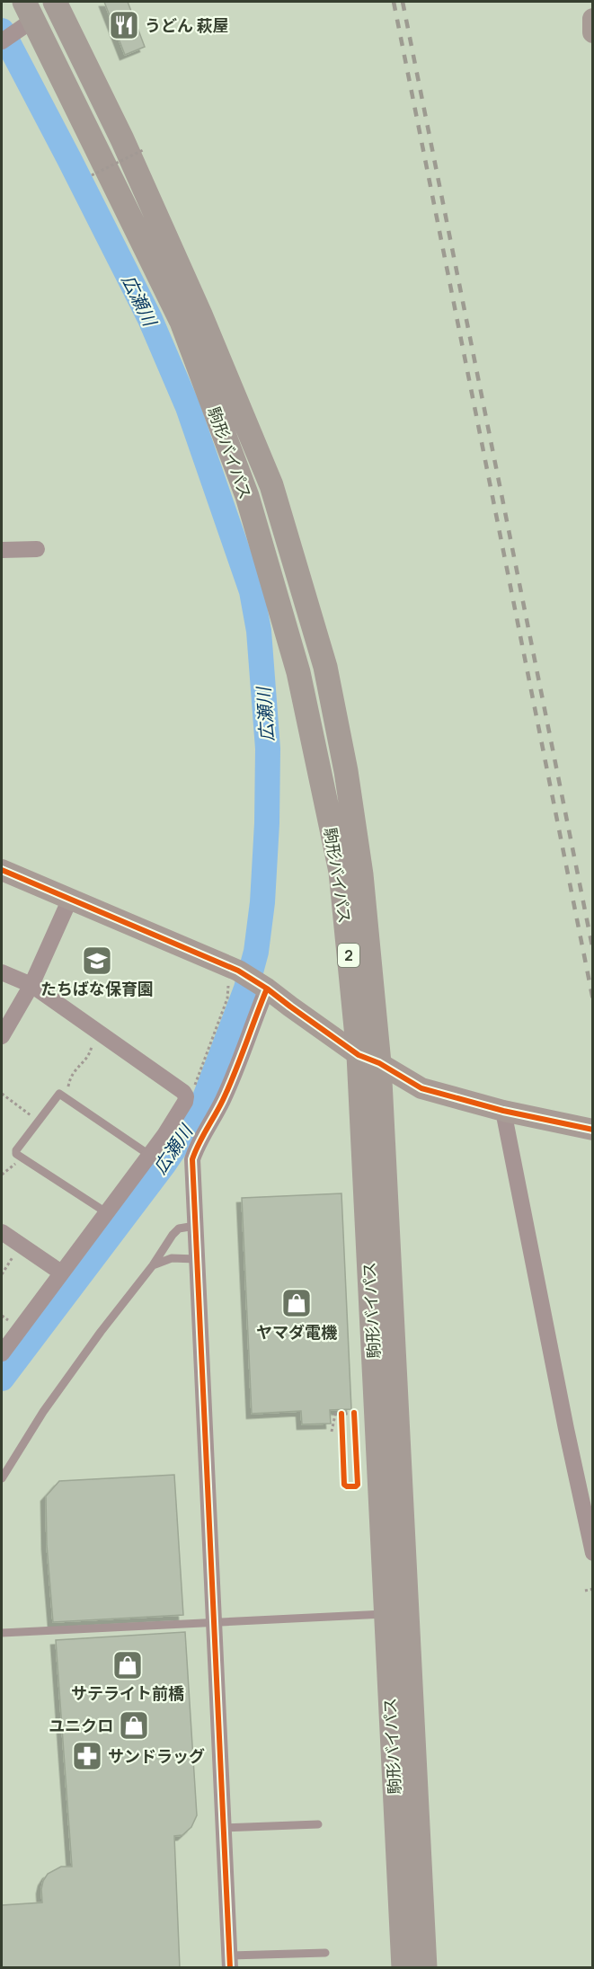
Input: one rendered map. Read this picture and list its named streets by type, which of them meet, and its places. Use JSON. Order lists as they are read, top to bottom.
{
  "streets": {
    "main road": ["駒形バイパス", "2"]
  },
  "water": ["広瀬川"],
  "places": {
    "restaurant": ["うどん 萩屋"],
    "school or university": ["たちばな保育園"],
    "shop": ["ヤマダ電機", "サテライト前橋", "ユニクロ"],
    "pharmacy": ["サンドラッグ"]
  }
}
